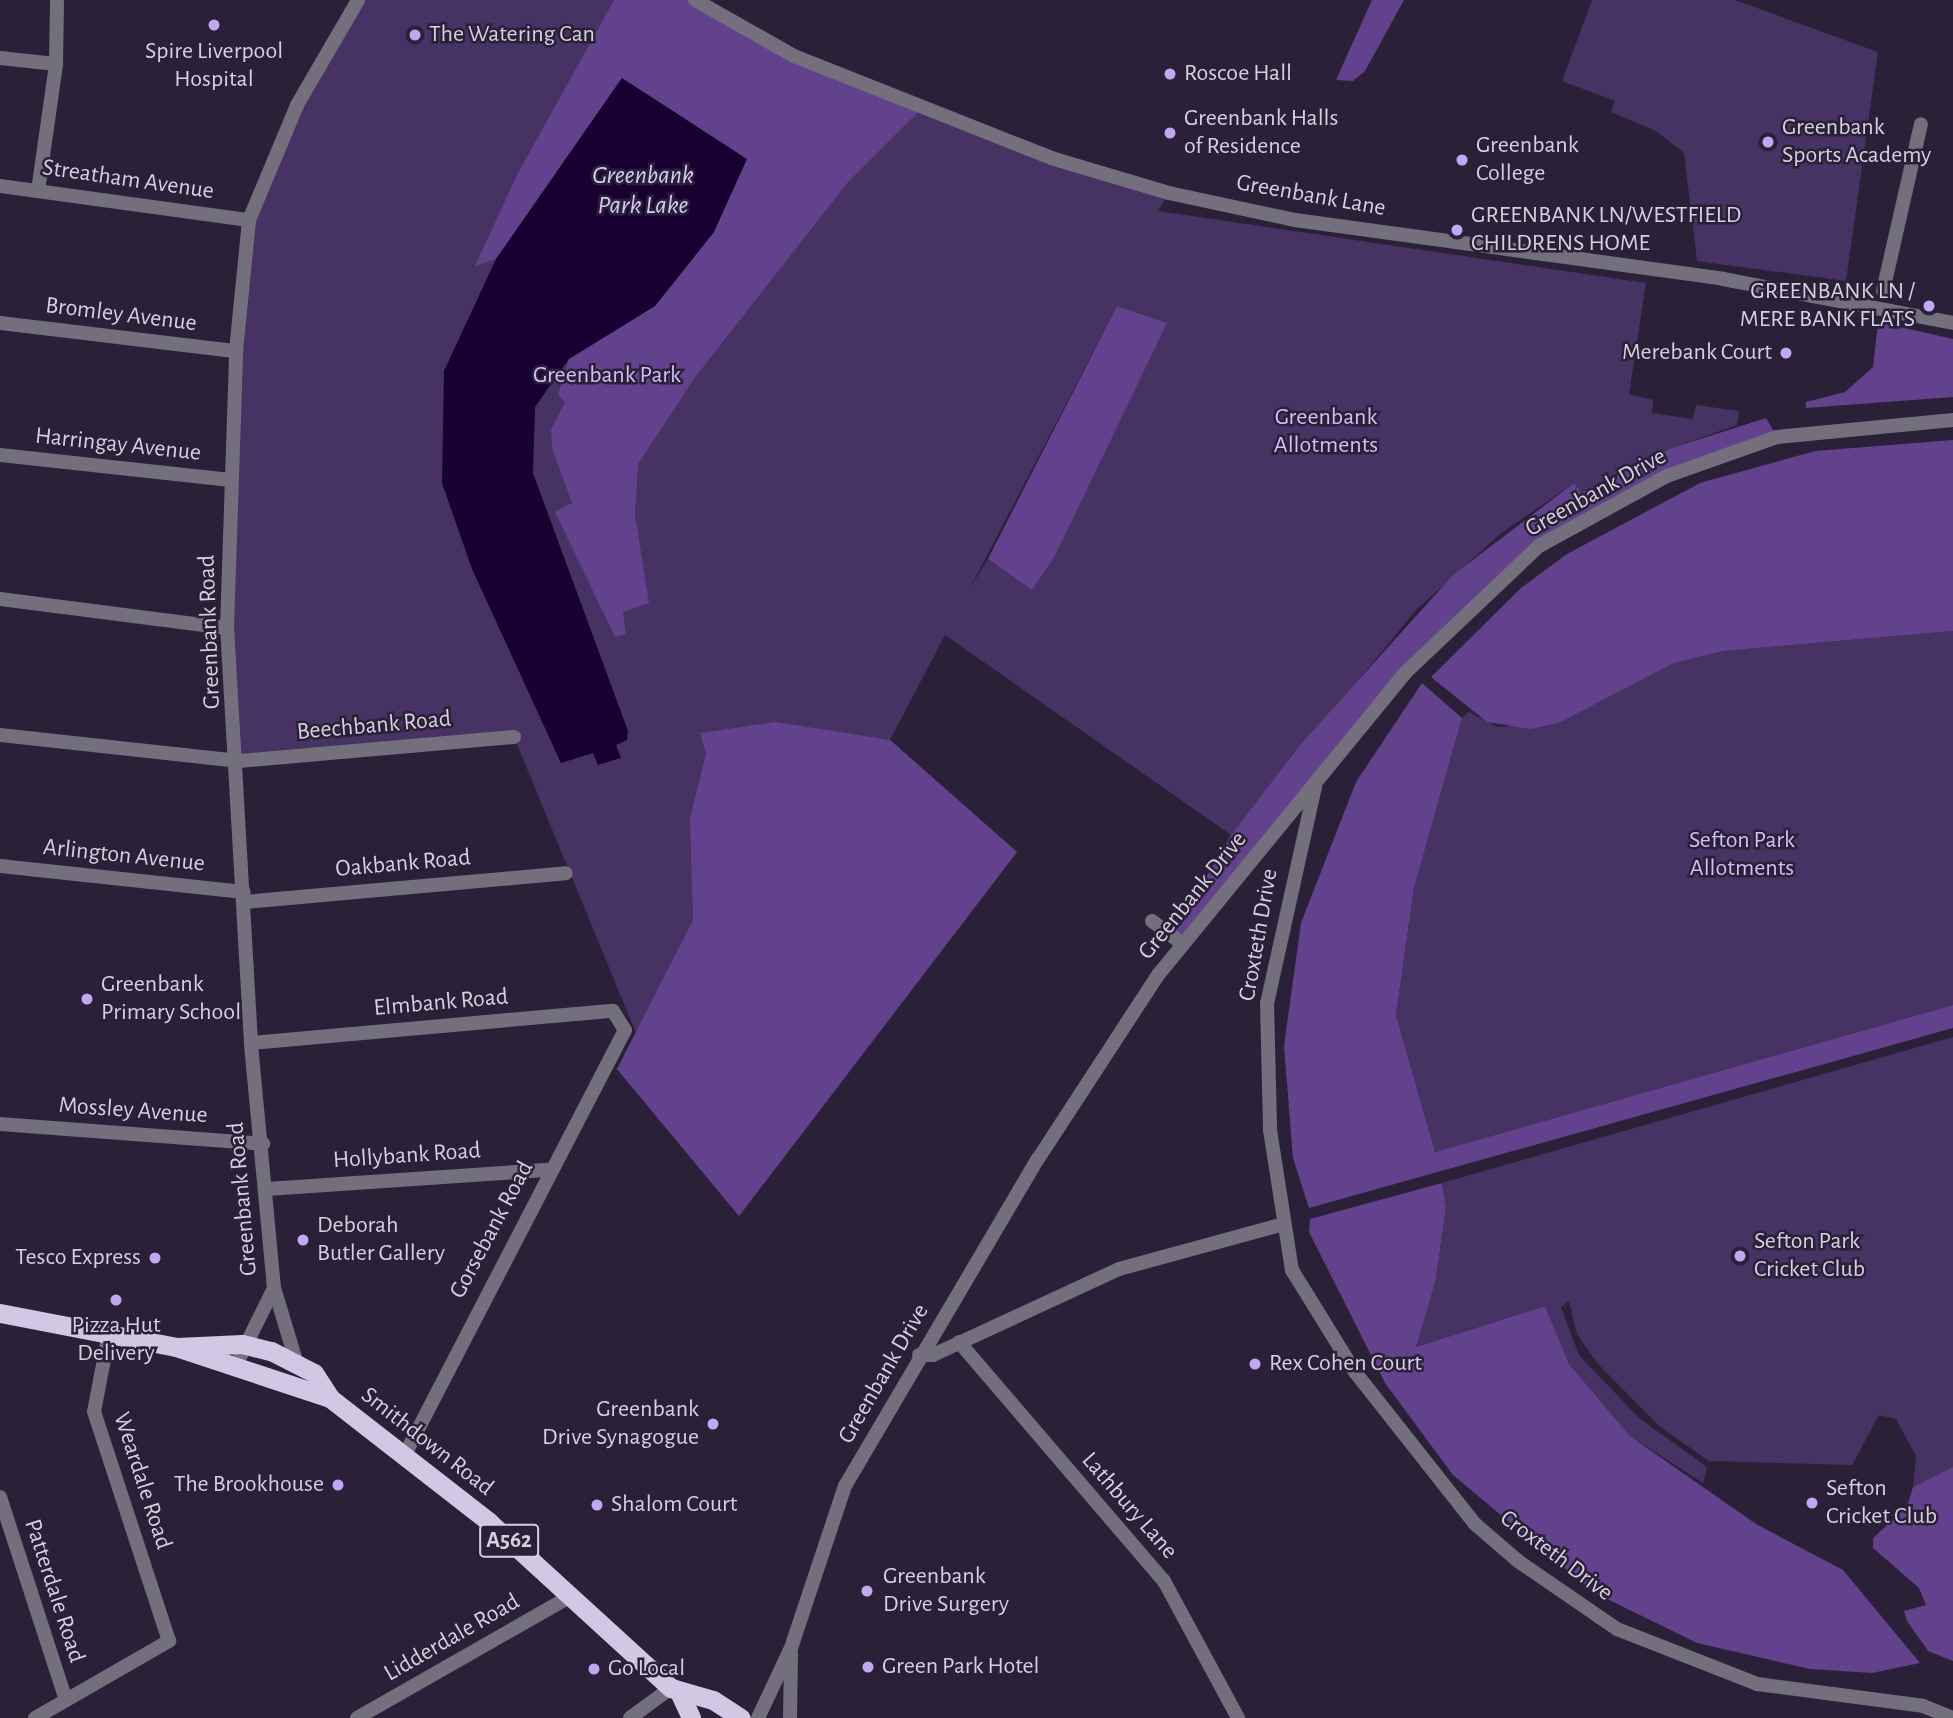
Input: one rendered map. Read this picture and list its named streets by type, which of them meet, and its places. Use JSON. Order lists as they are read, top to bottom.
{
  "streets": {
    "highway": ["Smithdown Road", "A562"],
    "street": [
      "Streatham Avenue",
      "Greenbank Lane",
      "Bromley Avenue",
      "Harringay Avenue",
      "Greenbank Drive",
      "Greenbank Road",
      "Beechbank Road",
      "Arlington Avenue",
      "Oakbank Road",
      "Croxteth Drive",
      "Elmbank Road",
      "Mossley Avenue",
      "Hollybank Road",
      "Gorsebank Road",
      "Weardale Road",
      "Lathbury Lane",
      "Patterdale Road",
      "Lidderdale Road"
    ]
  },
  "crossings": [
    ["Streatham Avenue", "Greenbank Road"],
    ["Bromley Avenue", "Greenbank Road"],
    ["Harringay Avenue", "Greenbank Road"],
    ["Greenbank Drive", "Croxteth Drive"],
    ["Greenbank Road", "Beechbank Road"],
    ["Greenbank Road", "Arlington Avenue"],
    ["Greenbank Road", "Oakbank Road"],
    ["Greenbank Road", "Elmbank Road"],
    ["Greenbank Road", "Mossley Avenue"],
    ["Greenbank Road", "Hollybank Road"],
    ["Greenbank Road", "Smithdown Road"],
    ["Arlington Avenue", "Oakbank Road"],
    ["Elmbank Road", "Gorsebank Road"],
    ["Hollybank Road", "Gorsebank Road"],
    ["Gorsebank Road", "Smithdown Road"],
    ["Smithdown Road", "Weardale Road"],
    ["Smithdown Road", "Lidderdale Road"],
    ["Weardale Road", "Patterdale Road"]
  ],
  "water": ["Greenbank Park Lake"],
  "parks": ["Greenbank Park", "Greenbank Allotments", "Sefton Park Allotments"],
  "places": [
    "Spire Liverpool Hospital",
    "The Watering Can",
    "Roscoe Hall",
    "Greenbank Halls of Residence",
    "Greenbank Sports Academy",
    "Greenbank College",
    "GREENBANK LN/WESTFIELD CHILDRENS HOME",
    "GREENBANK LN / MERE BANK FLATS",
    "Merebank Court",
    "Greenbank Primary School",
    "Deborah Butler Gallery",
    "Sefton Park Cricket Club",
    "Tesco Express",
    "Pizza Hut Delivery",
    "Rex Cohen Court",
    "Greenbank Drive Synagogue",
    "The Brookhouse",
    "Sefton Cricket Club",
    "Shalom Court",
    "Greenbank Drive Surgery",
    "Green Park Hotel",
    "Go Local"
  ]
}
